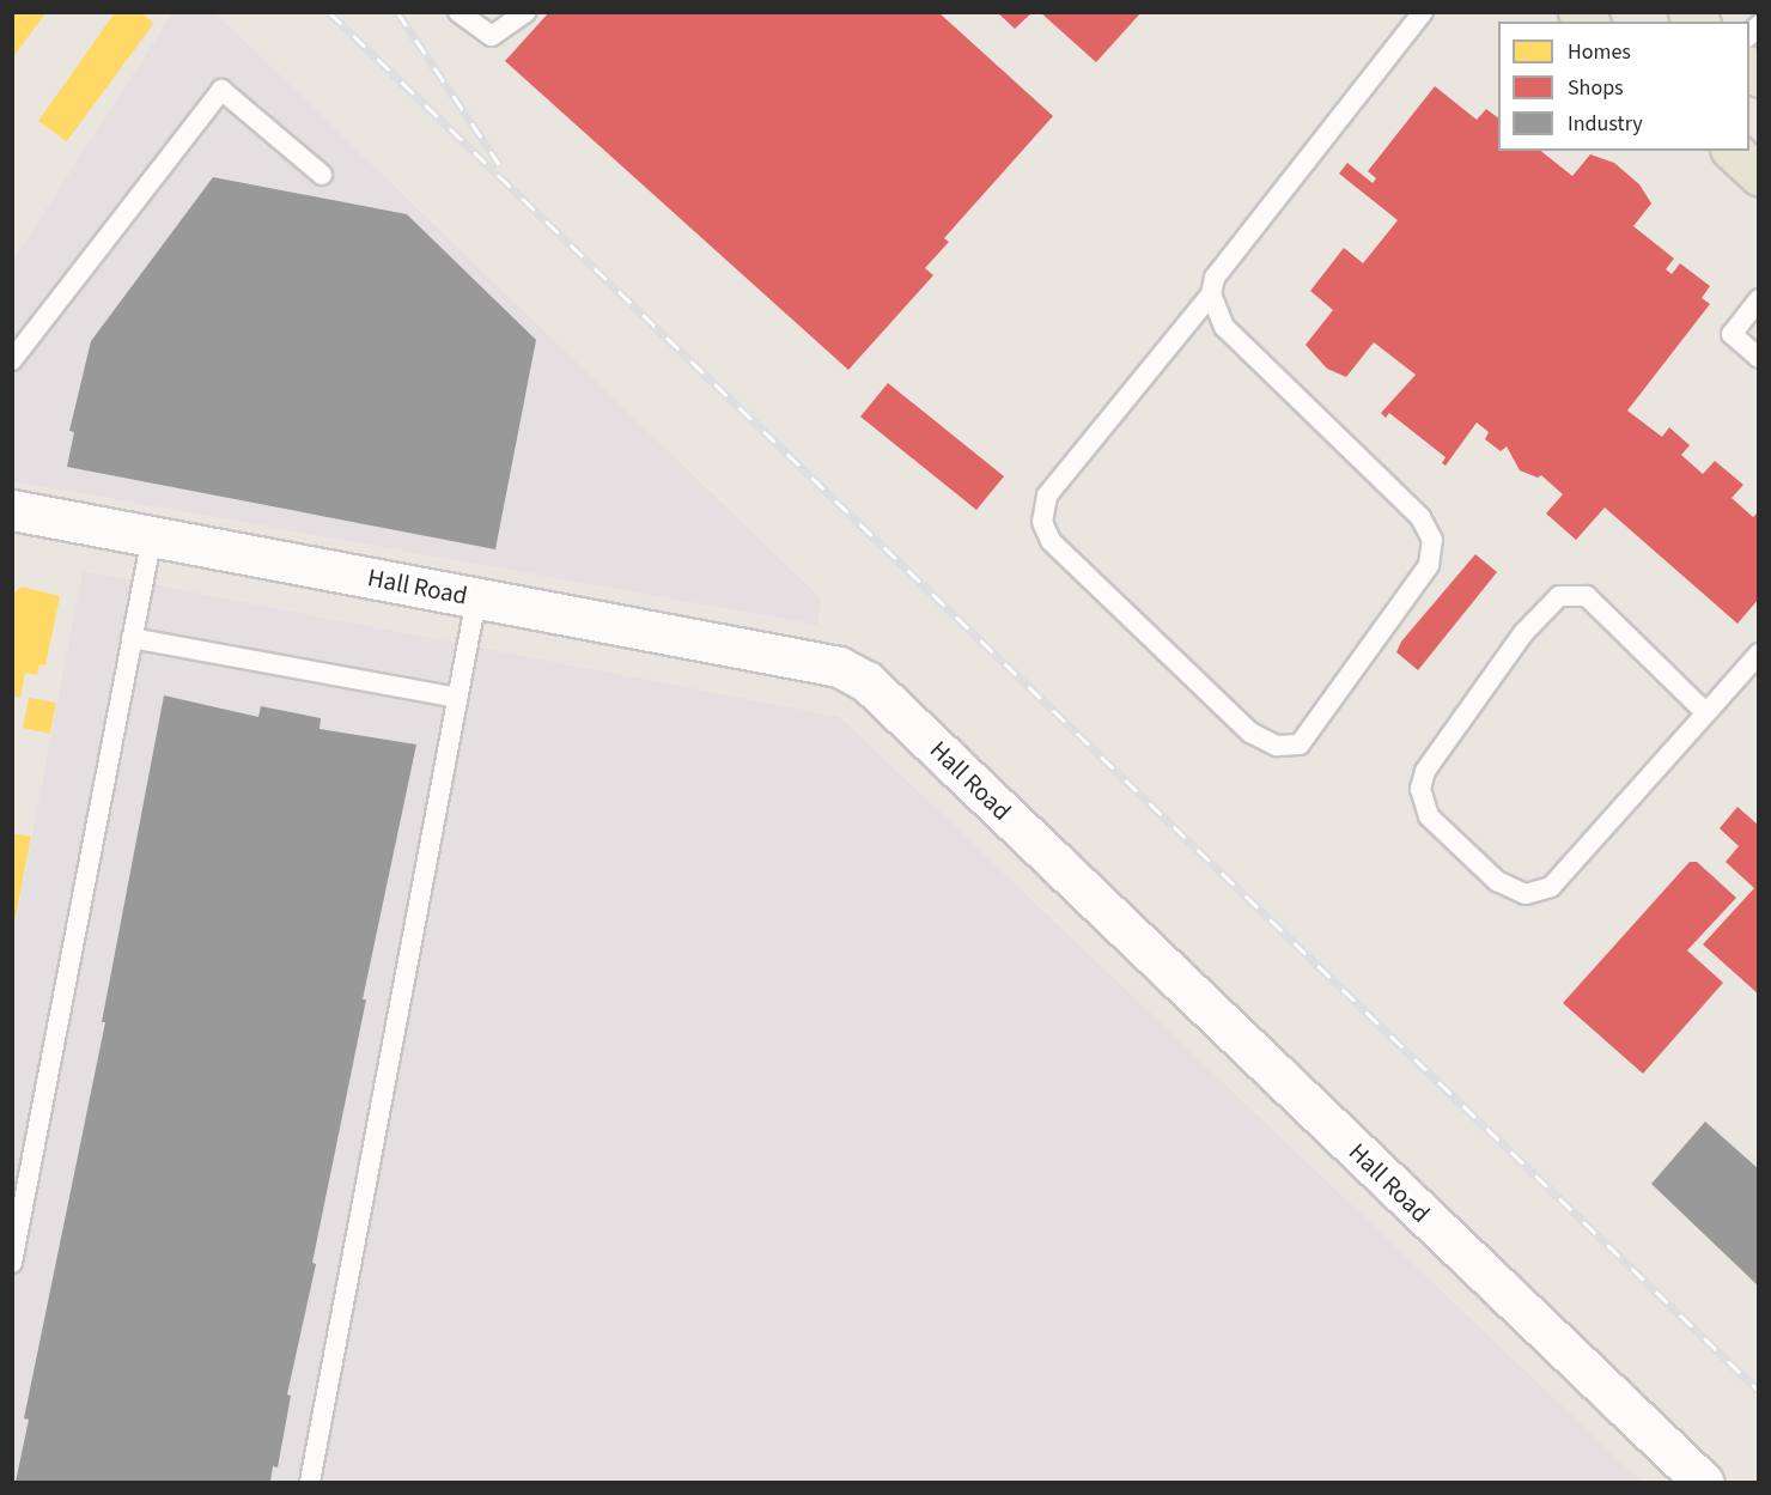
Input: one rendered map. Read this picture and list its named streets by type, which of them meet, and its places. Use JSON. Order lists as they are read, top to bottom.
{
  "streets": {
    "street": ["Hall Road"]
  },
  "legend": ["Homes", "Shops", "Industry"]
}
